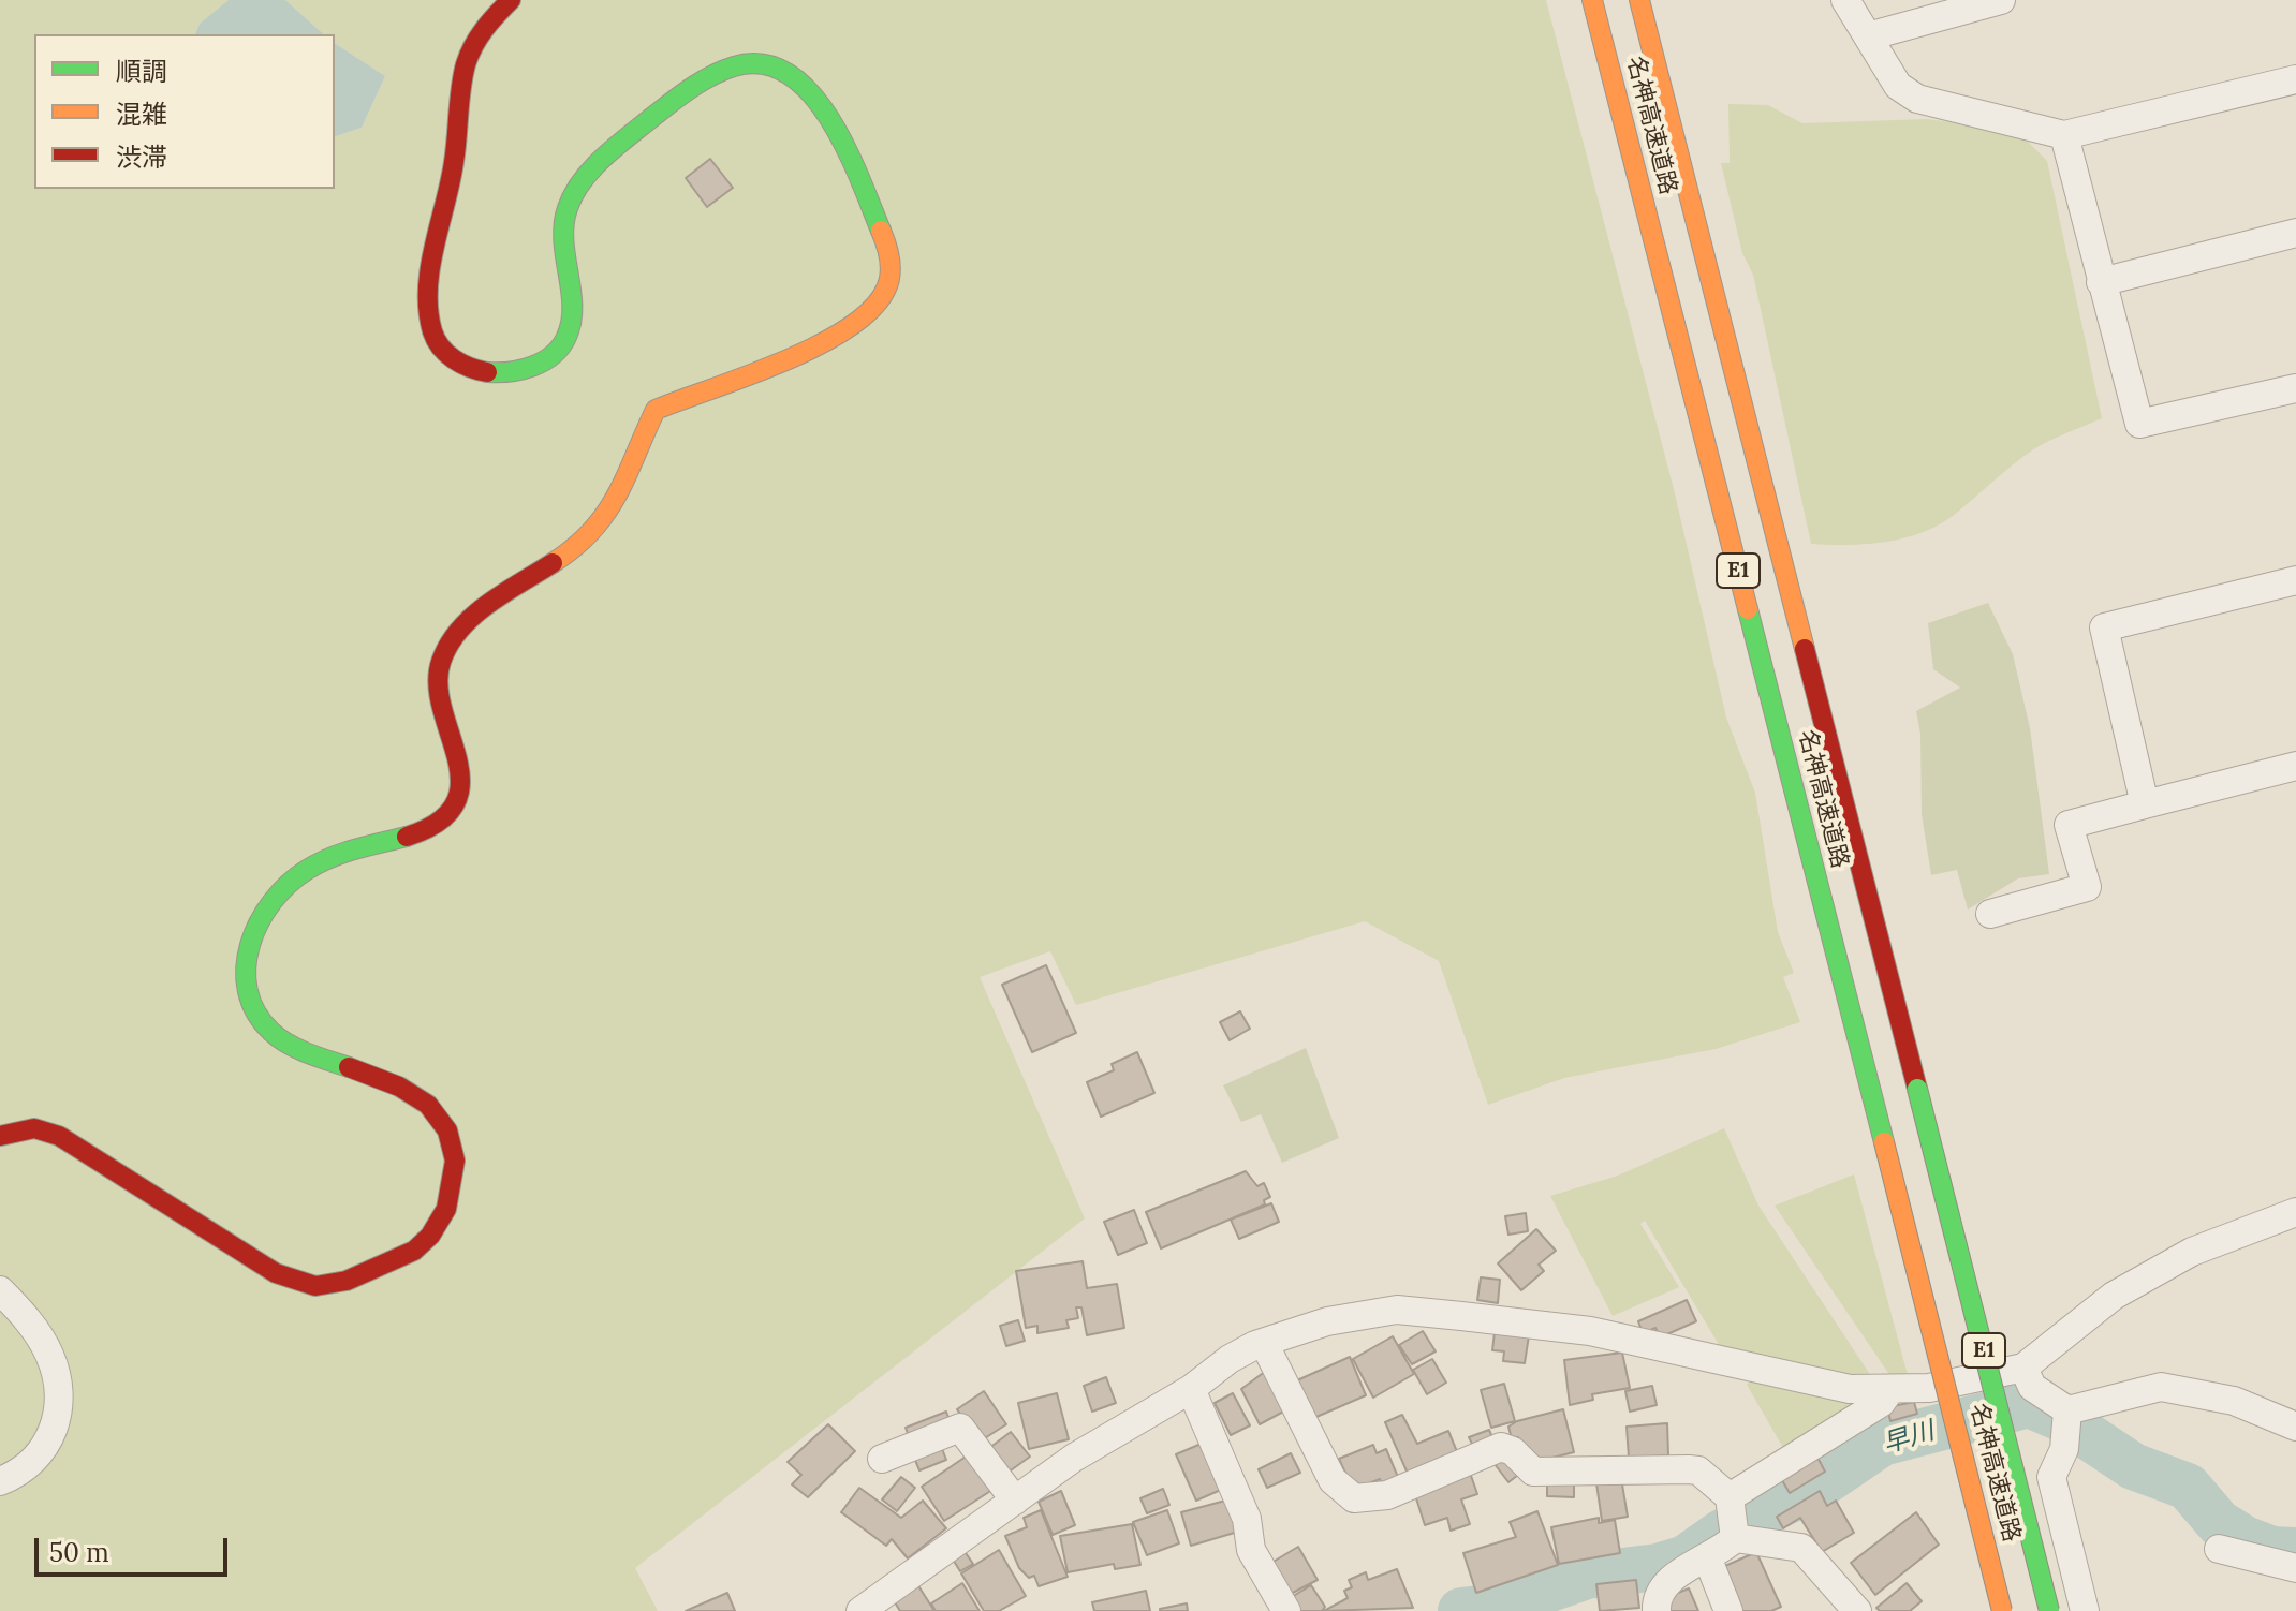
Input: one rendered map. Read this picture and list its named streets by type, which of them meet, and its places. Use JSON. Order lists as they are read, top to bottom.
{
  "streets": {
    "main road": ["名神高速道路", "E1"]
  },
  "water": ["早川"],
  "legend": ["順調", "混雑", "渋滞"],
  "scale_bar": "50 m"
}
